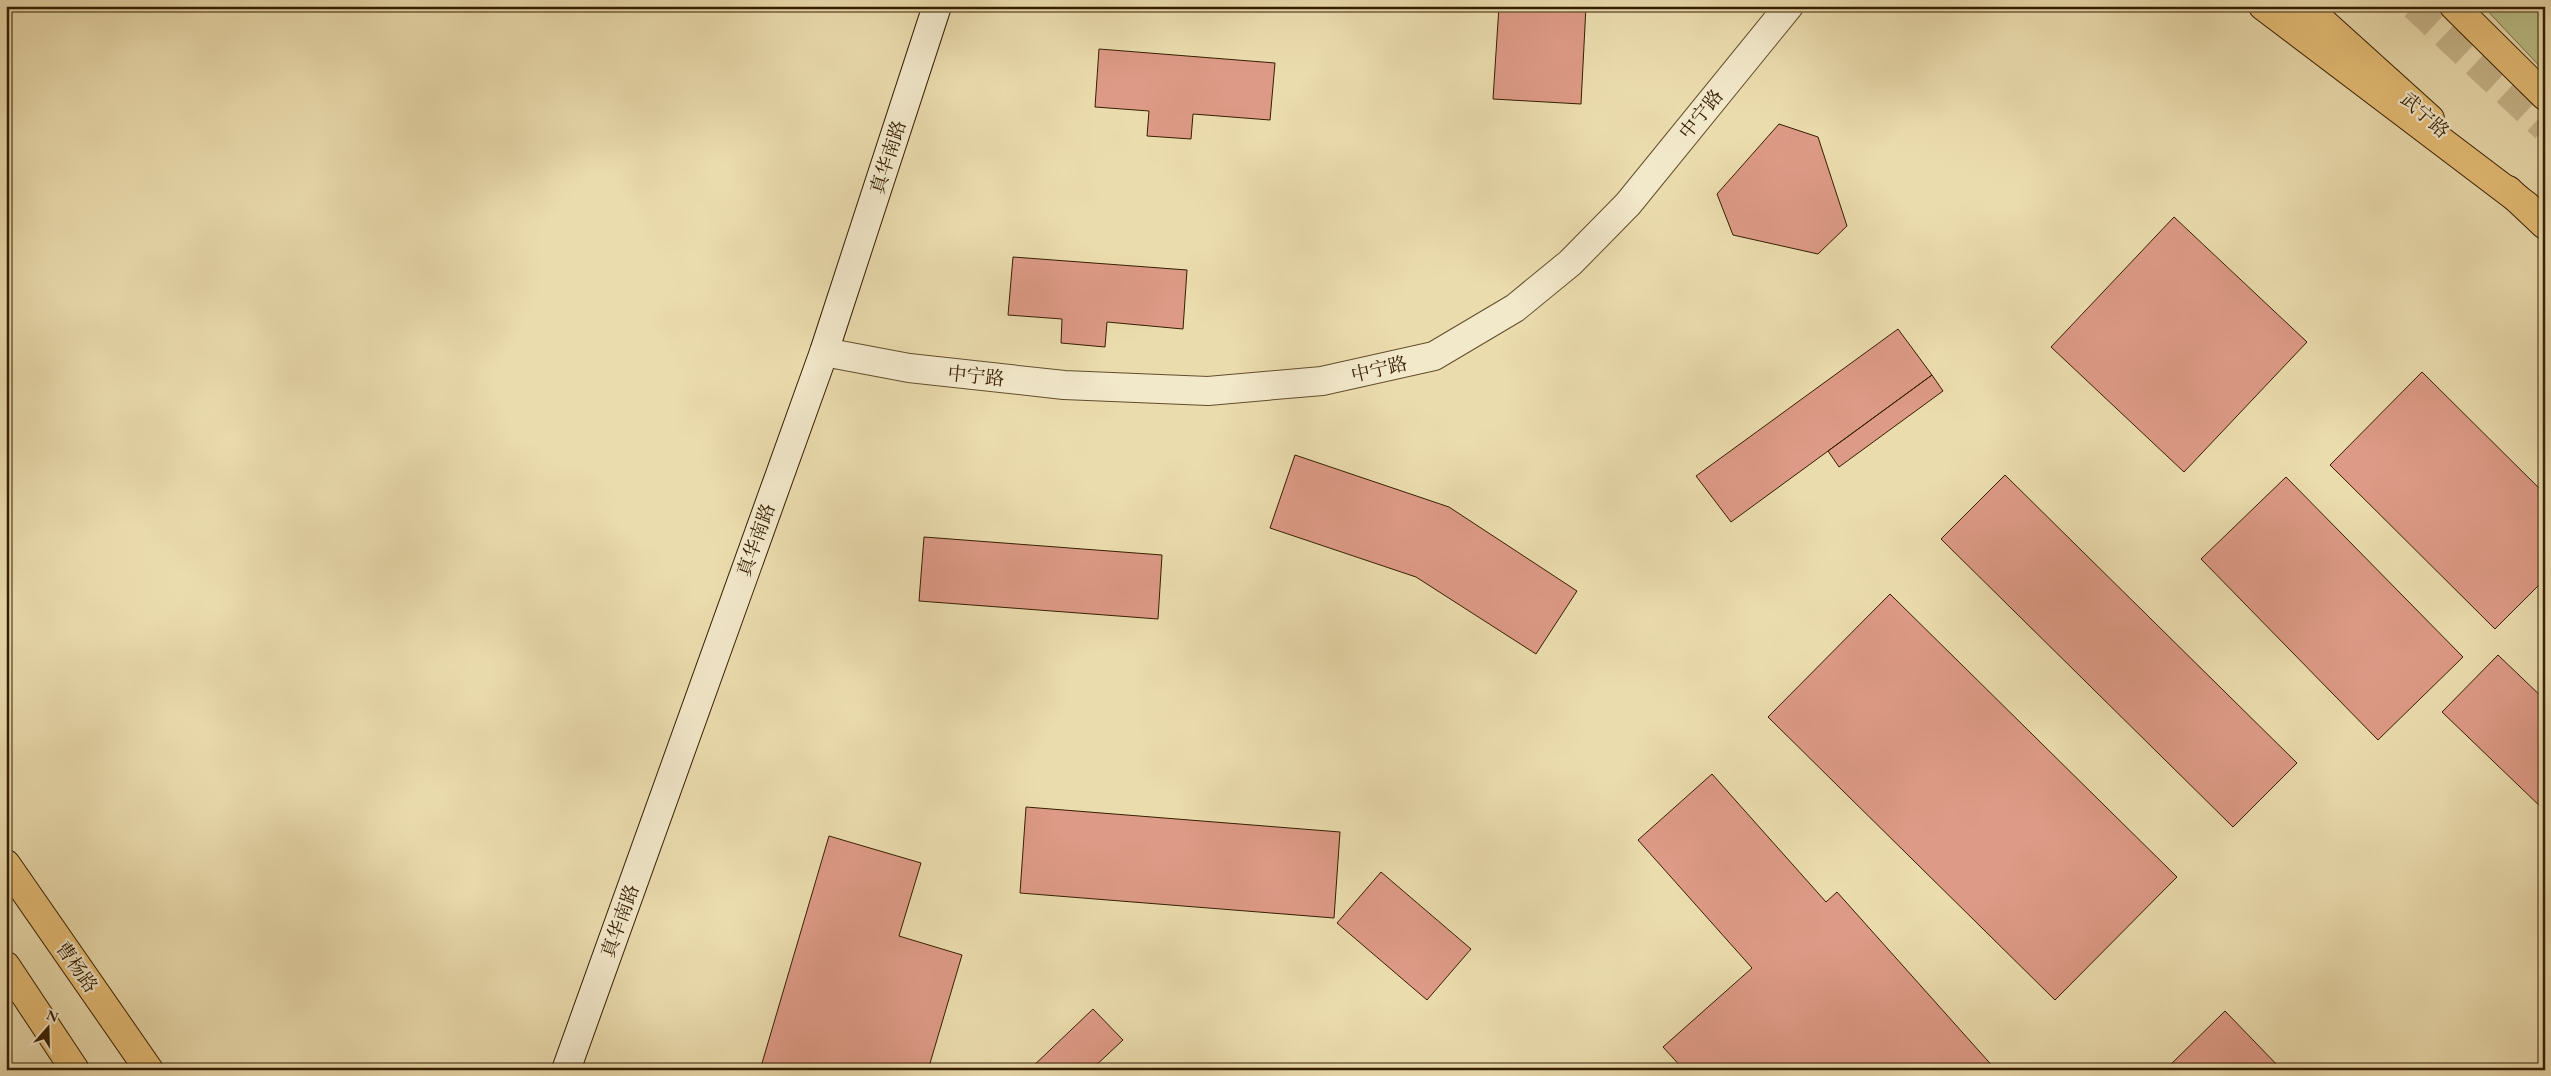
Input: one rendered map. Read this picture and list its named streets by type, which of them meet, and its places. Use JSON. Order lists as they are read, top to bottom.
{
  "streets": {
    "main road": [
      "中宁路",
      "武宁路",
      "真华南路",
      "曹杨路"
    ]
  },
  "crossings": [
    ["中宁路", "真华南路"]
  ],
  "north": "top"
}
